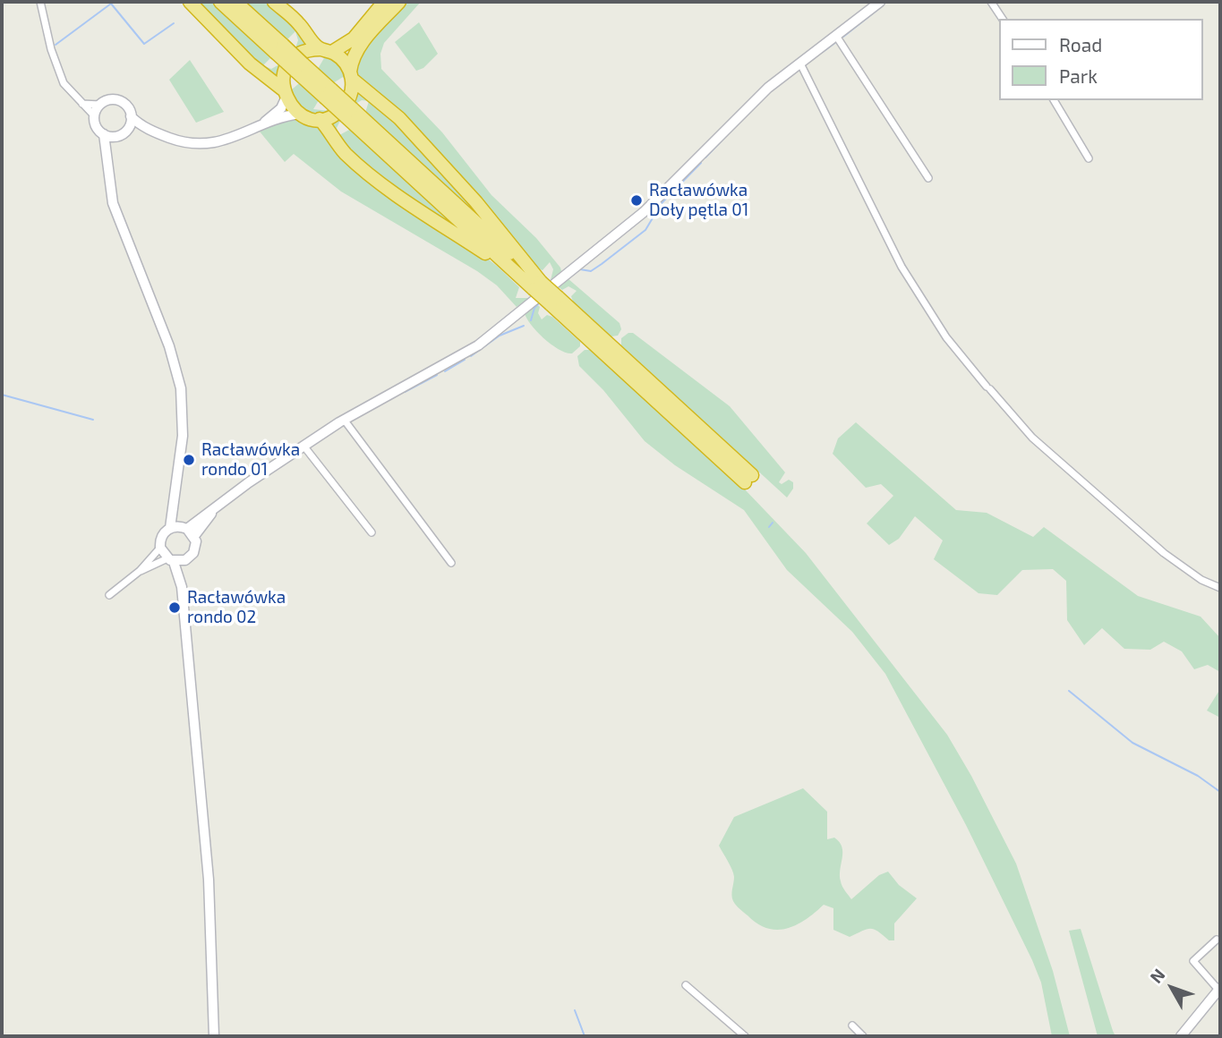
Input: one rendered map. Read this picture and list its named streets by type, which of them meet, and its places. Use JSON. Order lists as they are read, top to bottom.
{
  "places": ["Racławówka Doły pętla 01", "Racławówka rondo 01", "Racławówka rondo 02"],
  "legend": ["Road", "Park"],
  "north": "top left"
}
